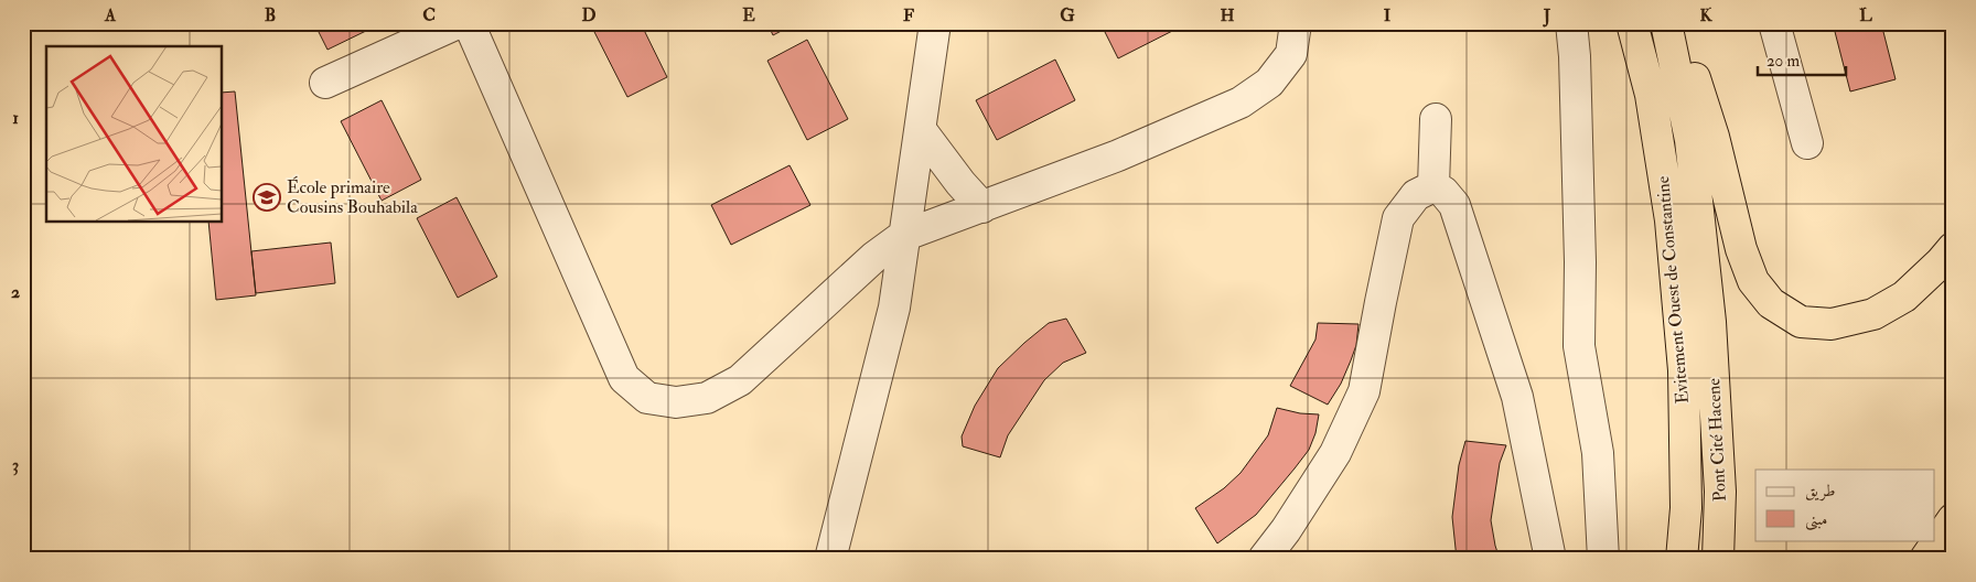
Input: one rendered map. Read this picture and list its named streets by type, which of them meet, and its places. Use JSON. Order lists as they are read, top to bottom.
{
  "streets": {
    "highway": ["Evitement Ouest de Constantine", "Pont Cité Hacene"]
  },
  "crossings": [
    ["Evitement Ouest de Constantine", "Pont Cité Hacene"]
  ],
  "places": {
    "school or university": ["École primaire Cousins Bouhabila"]
  },
  "legend": ["طريق", "مبنى"],
  "scale_bar": "20 m",
  "grid": {
    "columns": [
      "A",
      "B",
      "C",
      "D",
      "E",
      "F",
      "G",
      "H",
      "I",
      "J",
      "K",
      "L"
    ],
    "rows": ["1", "2", "3"]
  }
}
